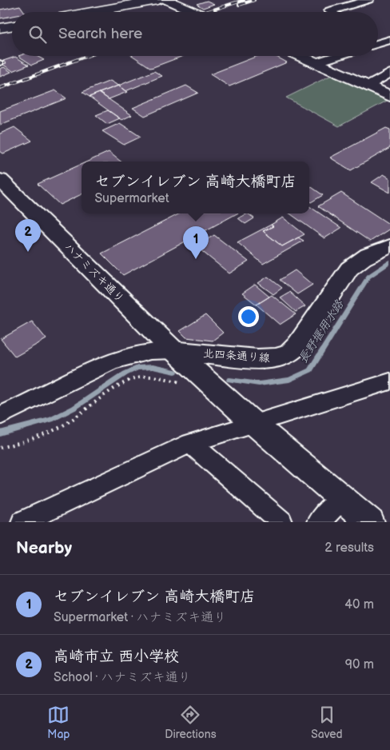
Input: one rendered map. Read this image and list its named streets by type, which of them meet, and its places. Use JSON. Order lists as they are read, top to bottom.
{
  "streets": {
    "street": ["ハナミズキ通り", "北四条通り線"]
  },
  "crossings": [
    ["ハナミズキ通り", "北四条通り線"]
  ],
  "water": ["長野堰用水路"],
  "page": {
    "search": "Search here",
    "popup": ["セブンイレブン 高崎大橋町店", "Supermarket"],
    "pins": ["2", "1"],
    "heading": ["Nearby", "2 results"],
    "list": [
      {
        "mark": "1",
        "name": "セブンイレブン 高崎大橋町店",
        "note": "Supermarket · ハナミズキ通り",
        "value": "40 m"
      },
      {
        "mark": "2",
        "name": "高崎市立 西小学校",
        "note": "School · ハナミズキ通り",
        "value": "90 m"
      }
    ],
    "nav": ["Map", "Directions", "Saved"]
  }
}
